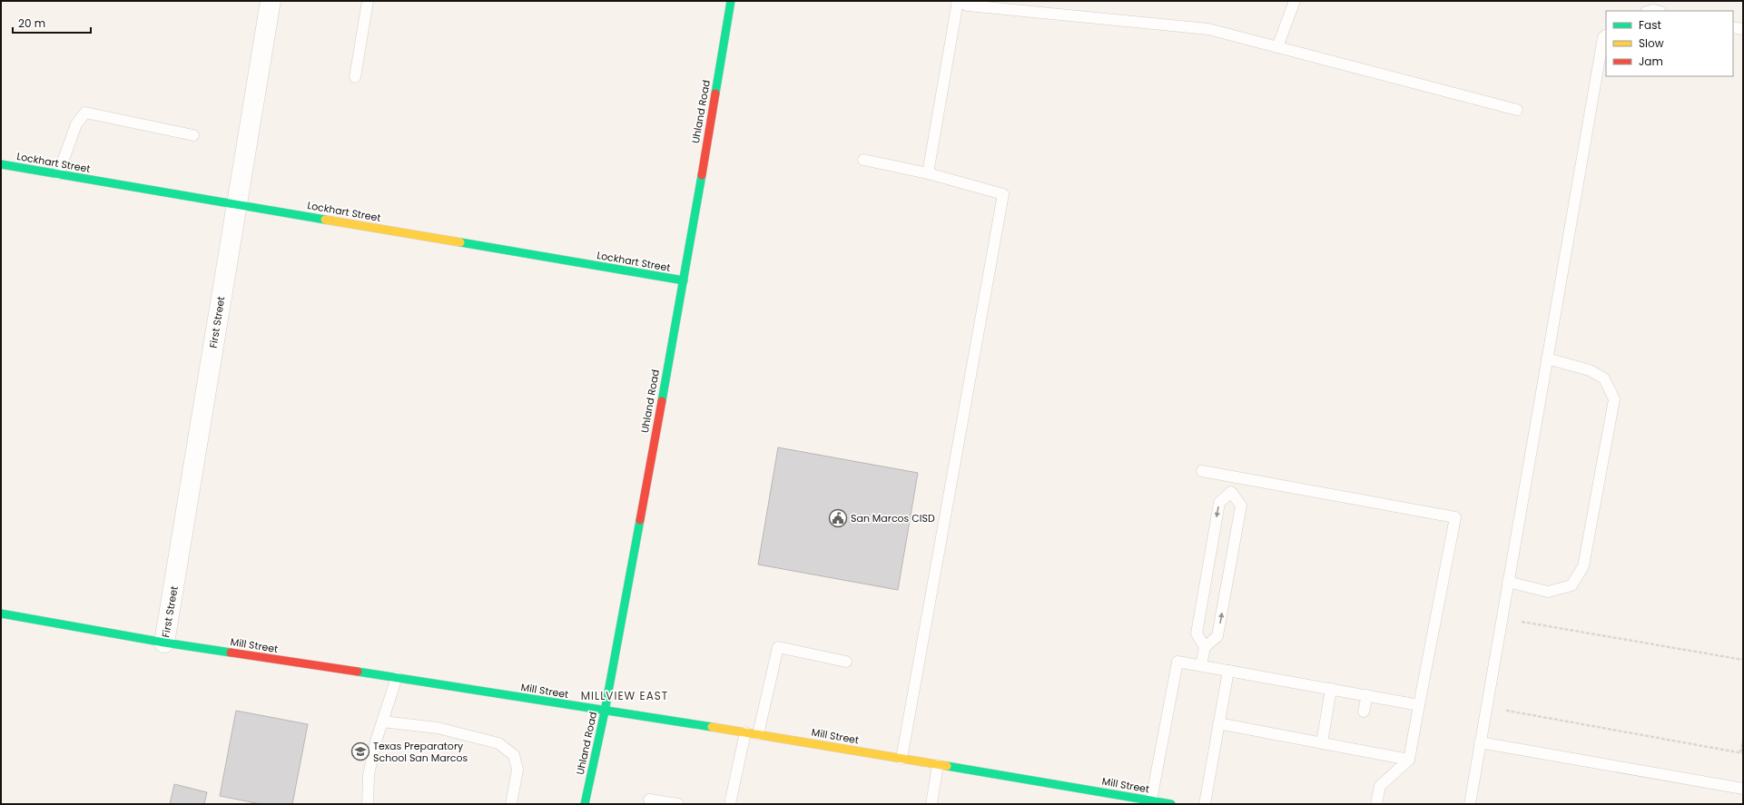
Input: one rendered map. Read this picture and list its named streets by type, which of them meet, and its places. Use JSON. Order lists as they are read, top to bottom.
{
  "streets": {
    "street": [
      "Uhland Road",
      "Lockhart Street",
      "First Street",
      "Mill Street"
    ]
  },
  "crossings": [
    ["Uhland Road", "Lockhart Street"],
    ["Uhland Road", "Mill Street"],
    ["Lockhart Street", "First Street"],
    ["First Street", "Mill Street"]
  ],
  "districts": ["MILLVIEW EAST"],
  "places": {
    "public building": ["San Marcos CISD"],
    "school or university": ["Texas Preparatory School San Marcos"]
  },
  "legend": ["Fast", "Slow", "Jam"],
  "scale_bar": "20 m"
}
